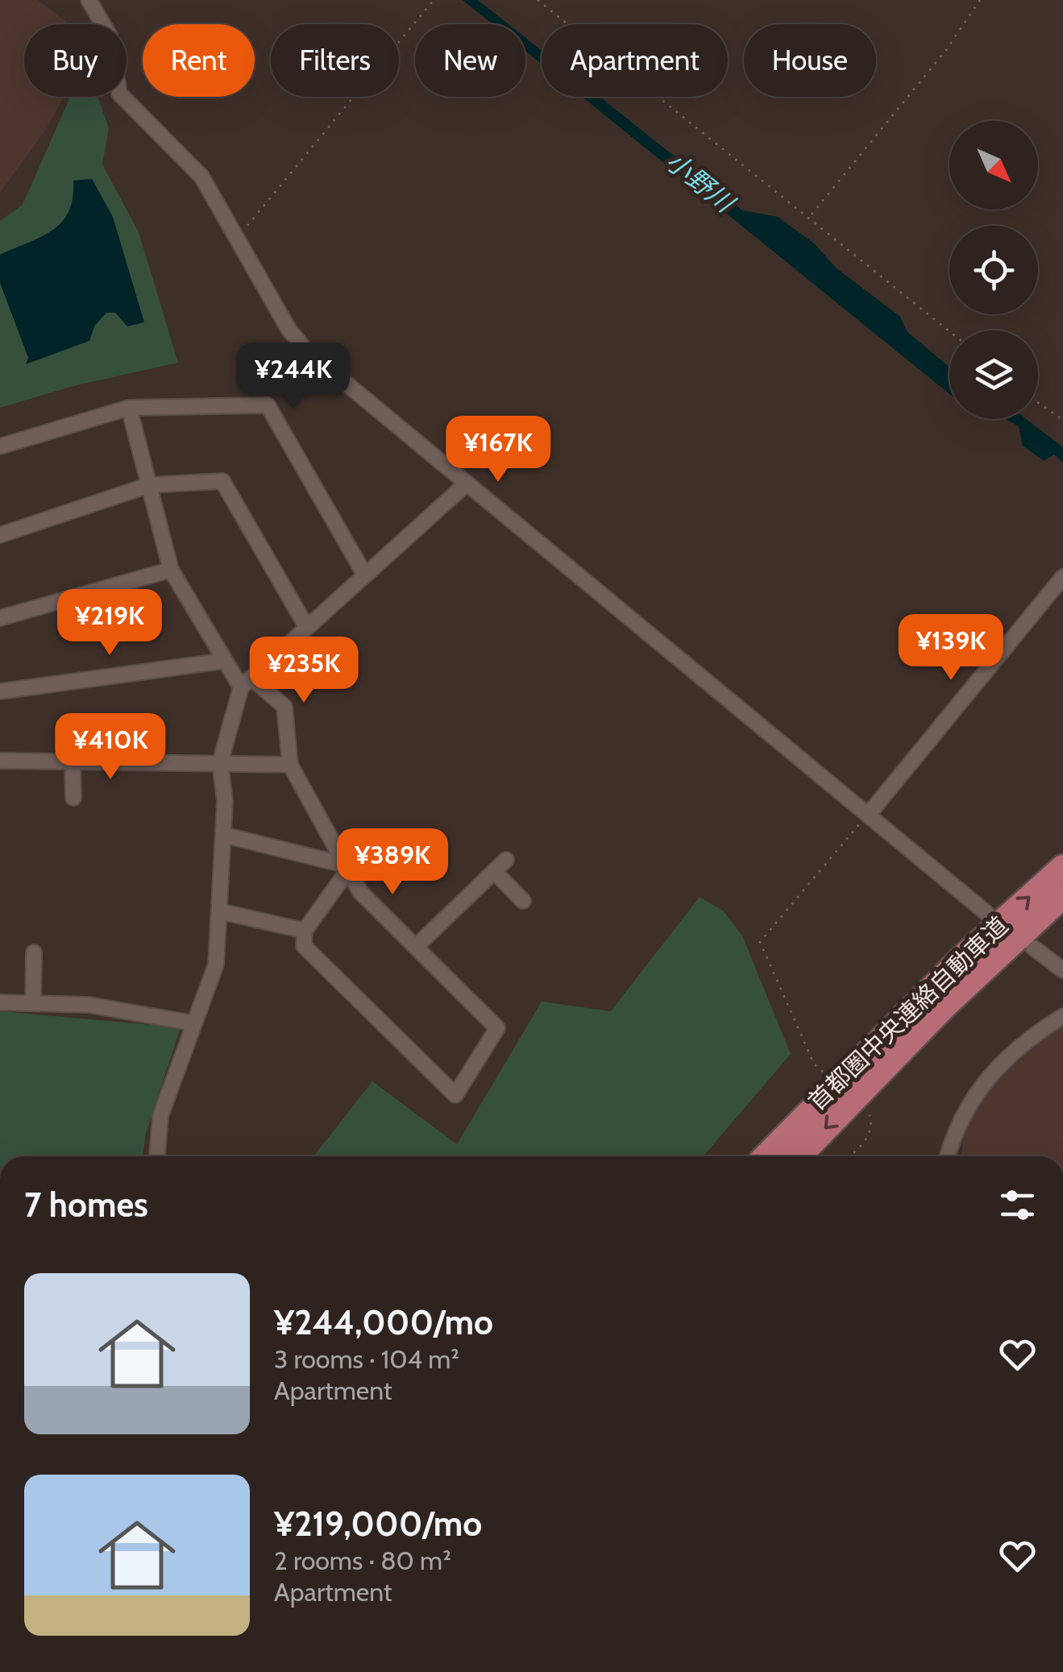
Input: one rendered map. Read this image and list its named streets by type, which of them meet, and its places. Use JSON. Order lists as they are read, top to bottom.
{
  "streets": {
    "highway": ["首都圏中央連絡自動車道"]
  },
  "water": ["小野川"],
  "north": "bottom right",
  "page": {
    "chip": [
      "Buy",
      "Rent",
      "Filters",
      "New",
      "Apartment",
      "House"
    ],
    "price": [
      "¥244K",
      "¥167K",
      "¥219K",
      "¥139K",
      "¥235K",
      "¥410K",
      "¥389K"
    ],
    "heading": "7 homes",
    "list": [
      {
        "name": "¥244,000/mo",
        "note": "3 rooms · 104 m² · Apartment"
      },
      {
        "name": "¥219,000/mo",
        "note": "2 rooms · 80 m² · Apartment"
      }
    ]
  }
}
